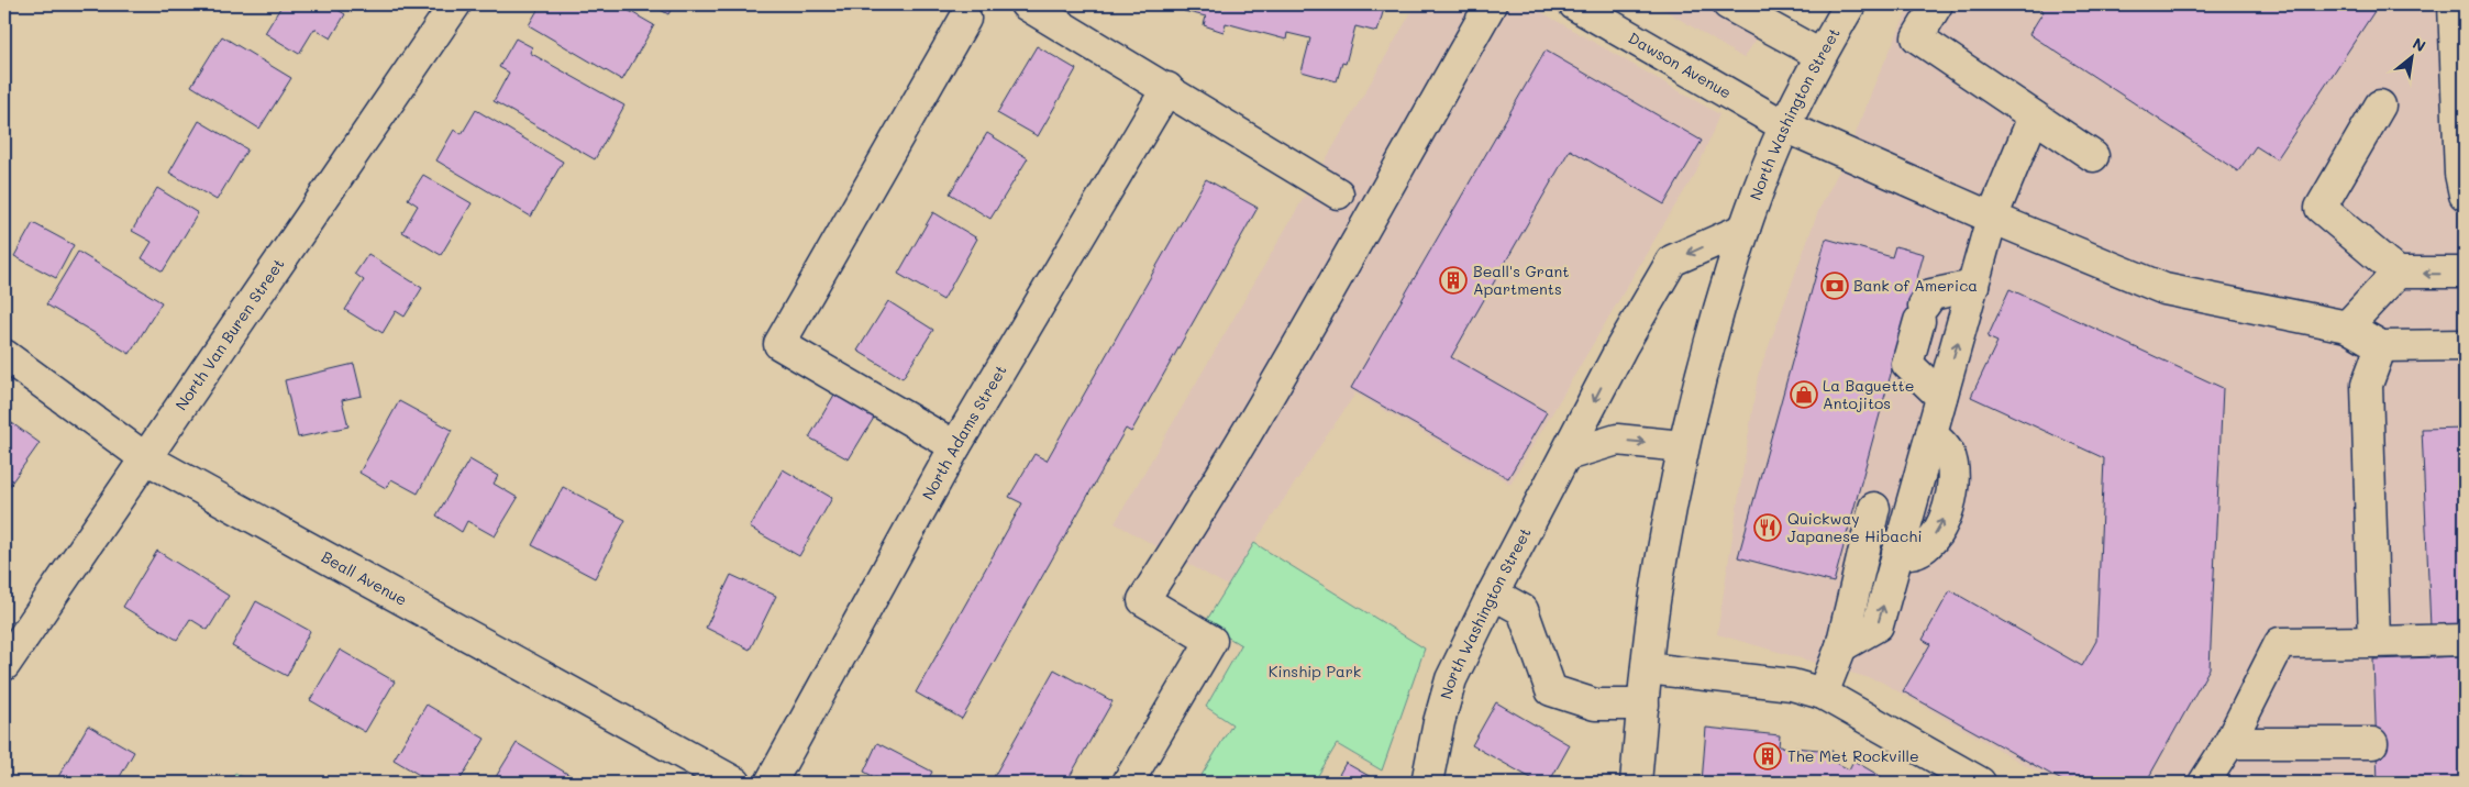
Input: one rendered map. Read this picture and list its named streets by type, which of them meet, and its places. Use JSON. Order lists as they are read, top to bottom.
{
  "streets": {
    "street": [
      "Dawson Avenue",
      "North Washington Street",
      "North Van Buren Street",
      "North Adams Street",
      "Beall Avenue"
    ]
  },
  "crossings": [
    ["Dawson Avenue", "North Washington Street"],
    ["North Van Buren Street", "Beall Avenue"]
  ],
  "parks": ["Kinship Park"],
  "places": {
    "building": ["Beall's Grant Apartments", "The Met Rockville"],
    "bank": ["Bank of America"],
    "shop": ["La Baguette Antojitos"],
    "restaurant": ["Quickway Japanese Hibachi"]
  },
  "north": "top right"
}
